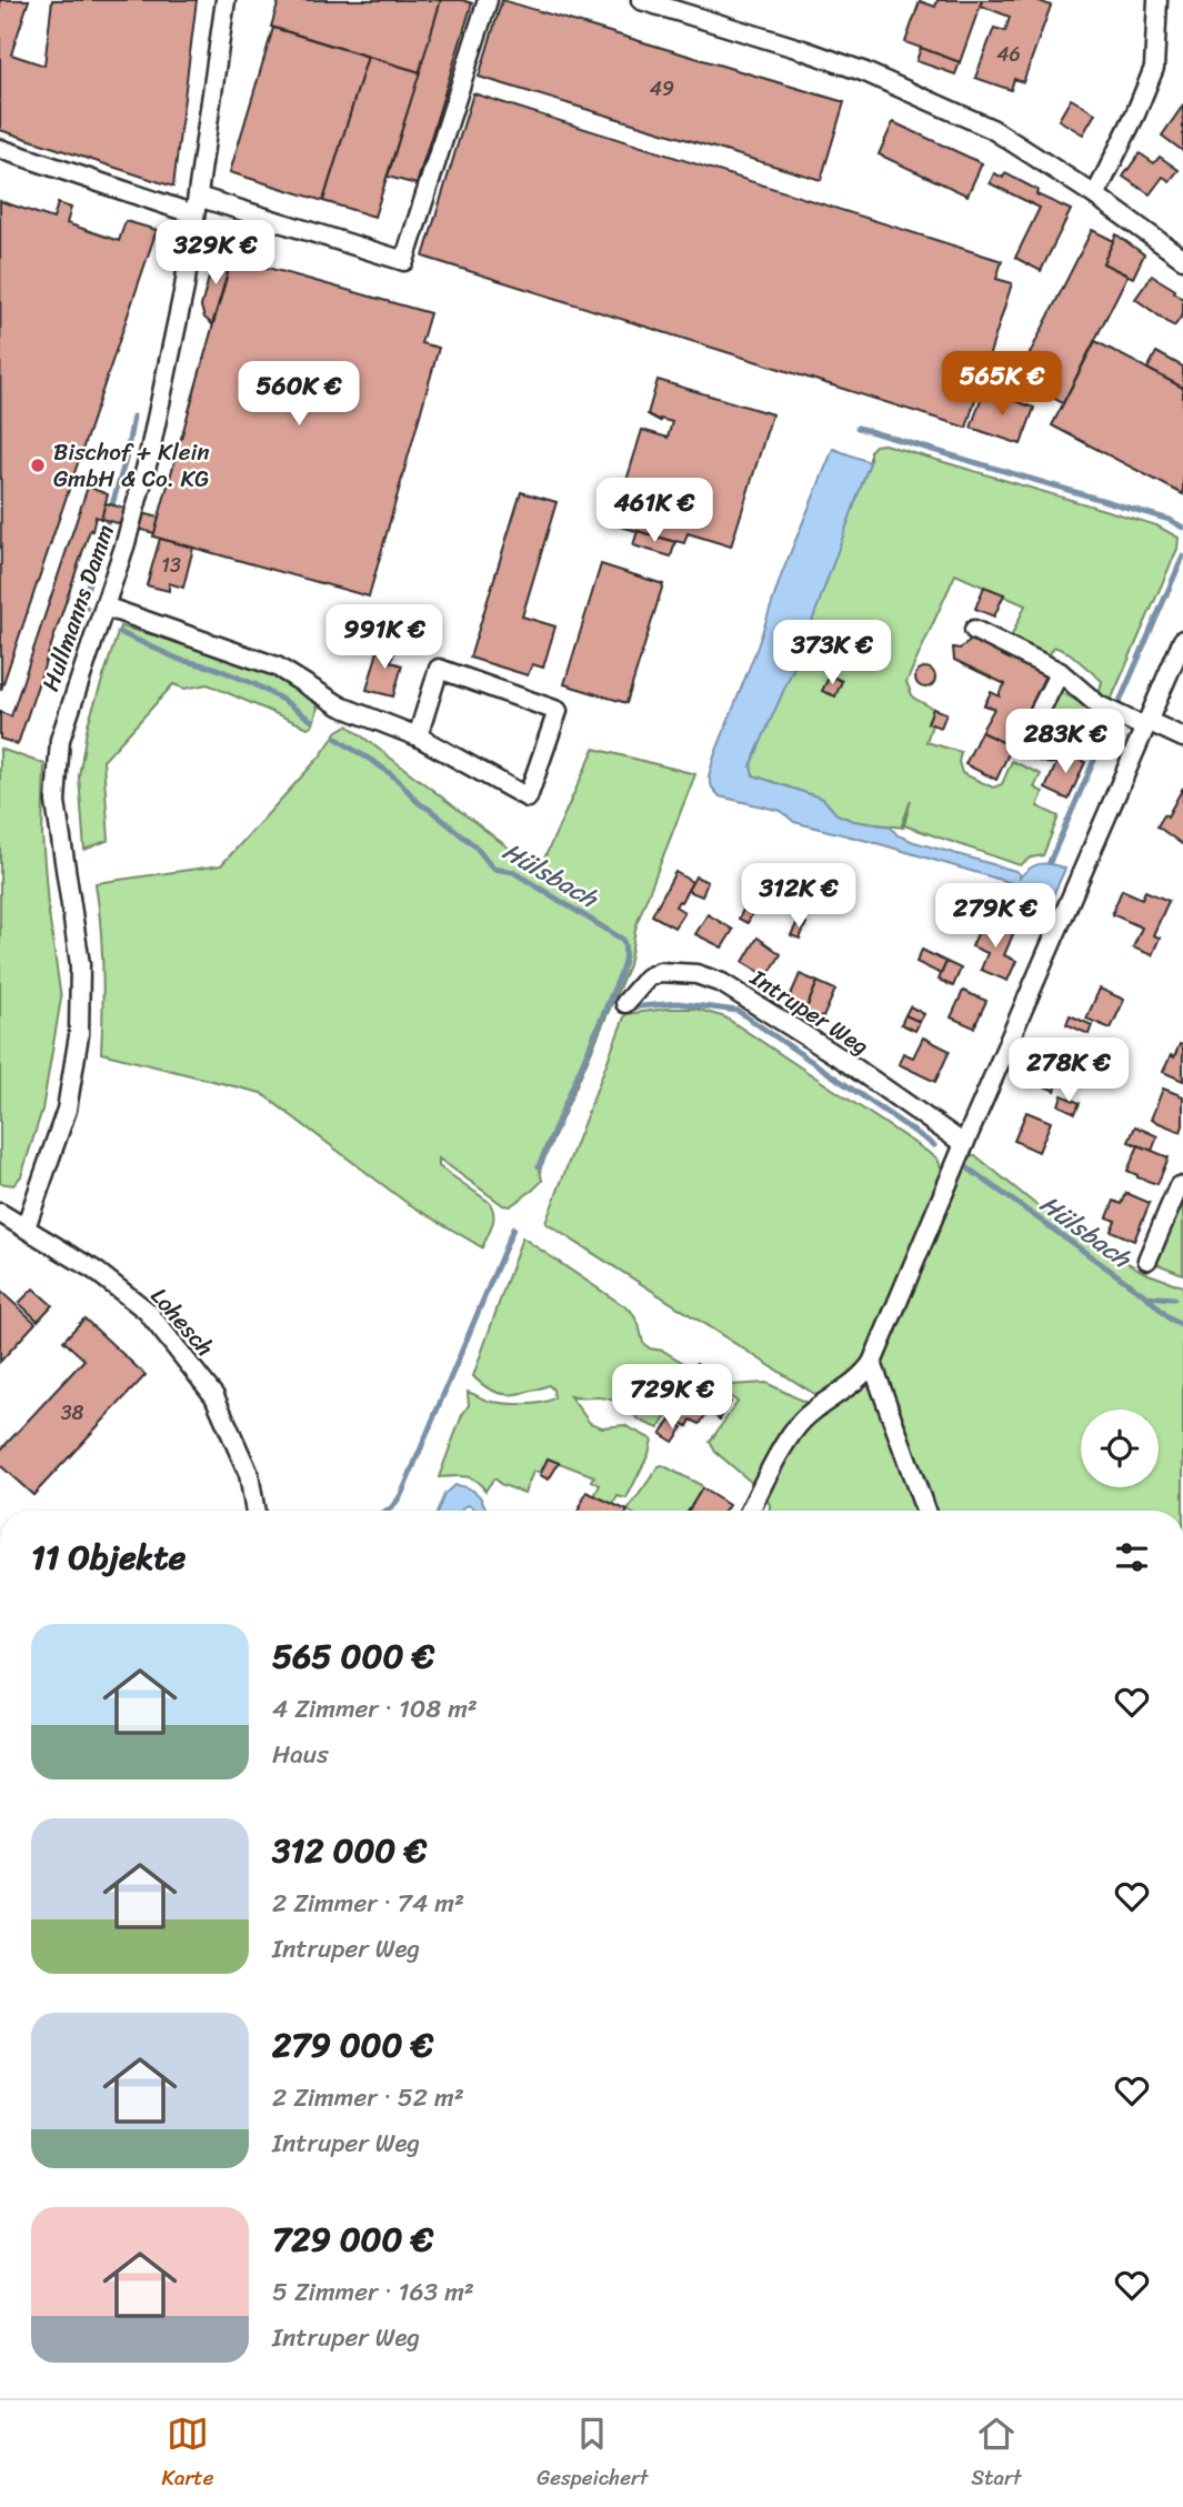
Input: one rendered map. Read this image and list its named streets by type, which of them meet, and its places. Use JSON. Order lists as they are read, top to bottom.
{
  "streets": {
    "street": ["Hullmanns Damm", "Intruper Weg", "Lohesch"]
  },
  "crossings": [
    ["Hullmanns Damm", "Lohesch"]
  ],
  "water": ["Hülsbach"],
  "places": ["Bischof + Klein GmbH & Co. KG"],
  "house_numbers": [
    "46",
    "49",
    "13",
    "38"
  ],
  "page": {
    "price": [
      "329K €",
      "565K €",
      "560K €",
      "461K €",
      "991K €",
      "373K €",
      "283K €",
      "312K €",
      "279K €",
      "278K €",
      "729K €"
    ],
    "heading": "11 Objekte",
    "list": [
      {
        "name": "565 000 €",
        "note": "4 Zimmer · 108 m² · Haus"
      },
      {
        "name": "312 000 €",
        "note": "2 Zimmer · 74 m² · Intruper Weg"
      },
      {
        "name": "279 000 €",
        "note": "2 Zimmer · 52 m² · Intruper Weg"
      },
      {
        "name": "729 000 €",
        "note": "5 Zimmer · 163 m² · Intruper Weg"
      }
    ],
    "tabs": ["Karte", "Gespeichert", "Start"]
  }
}
